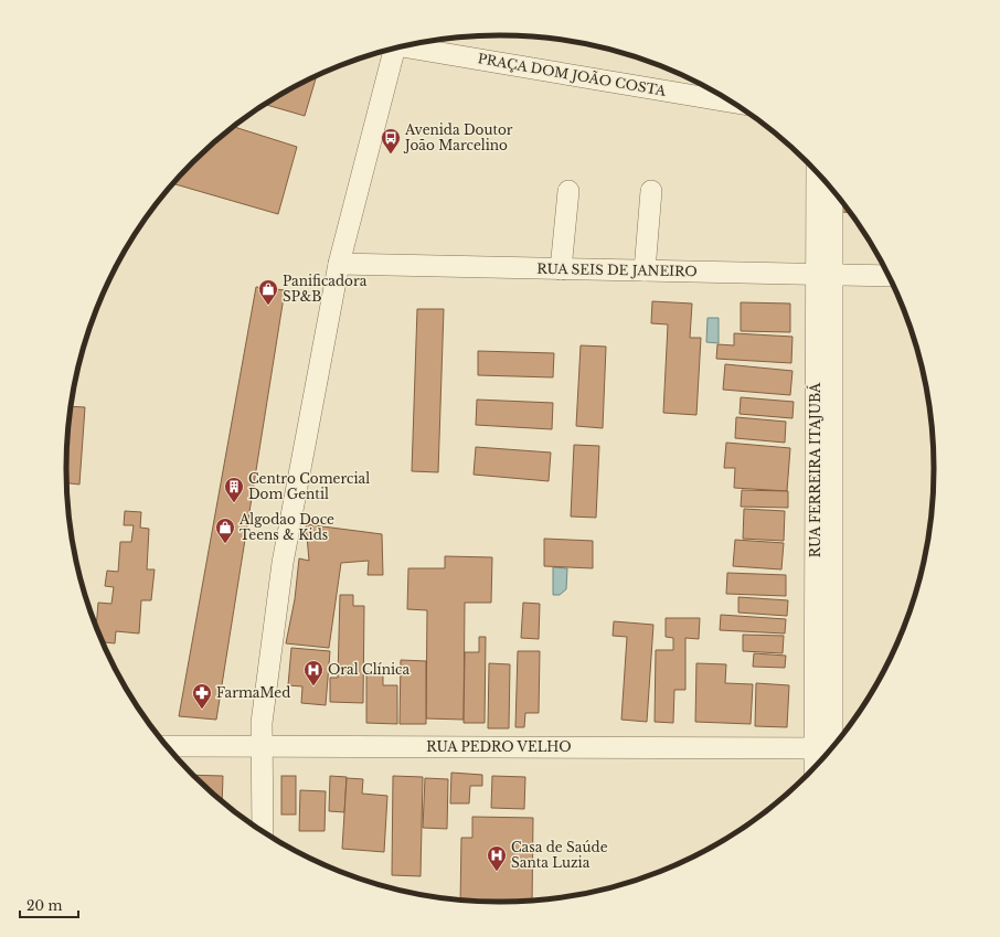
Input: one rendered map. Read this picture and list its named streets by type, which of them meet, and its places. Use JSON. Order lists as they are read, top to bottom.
{
  "streets": {
    "street": [
      "PRAÇA DOM JOÃO COSTA",
      "RUA SEIS DE JANEIRO",
      "RUA FERREIRA ITAJUBÁ",
      "RUA PEDRO VELHO"
    ]
  },
  "crossings": [
    ["RUA SEIS DE JANEIRO", "RUA FERREIRA ITAJUBÁ"],
    ["RUA FERREIRA ITAJUBÁ", "RUA PEDRO VELHO"]
  ],
  "places": {
    "bus stop": ["Avenida Doutor João Marcelino"],
    "shop": ["Panificadora SP&B", "Algodao Doce Teens & Kids"],
    "building": ["Centro Comercial Dom Gentil"],
    "hospital": ["Oral Clínica", "Casa de Saúde Santa Luzia"],
    "pharmacy": ["FarmaMed"]
  },
  "scale_bar": "20 m"
}
